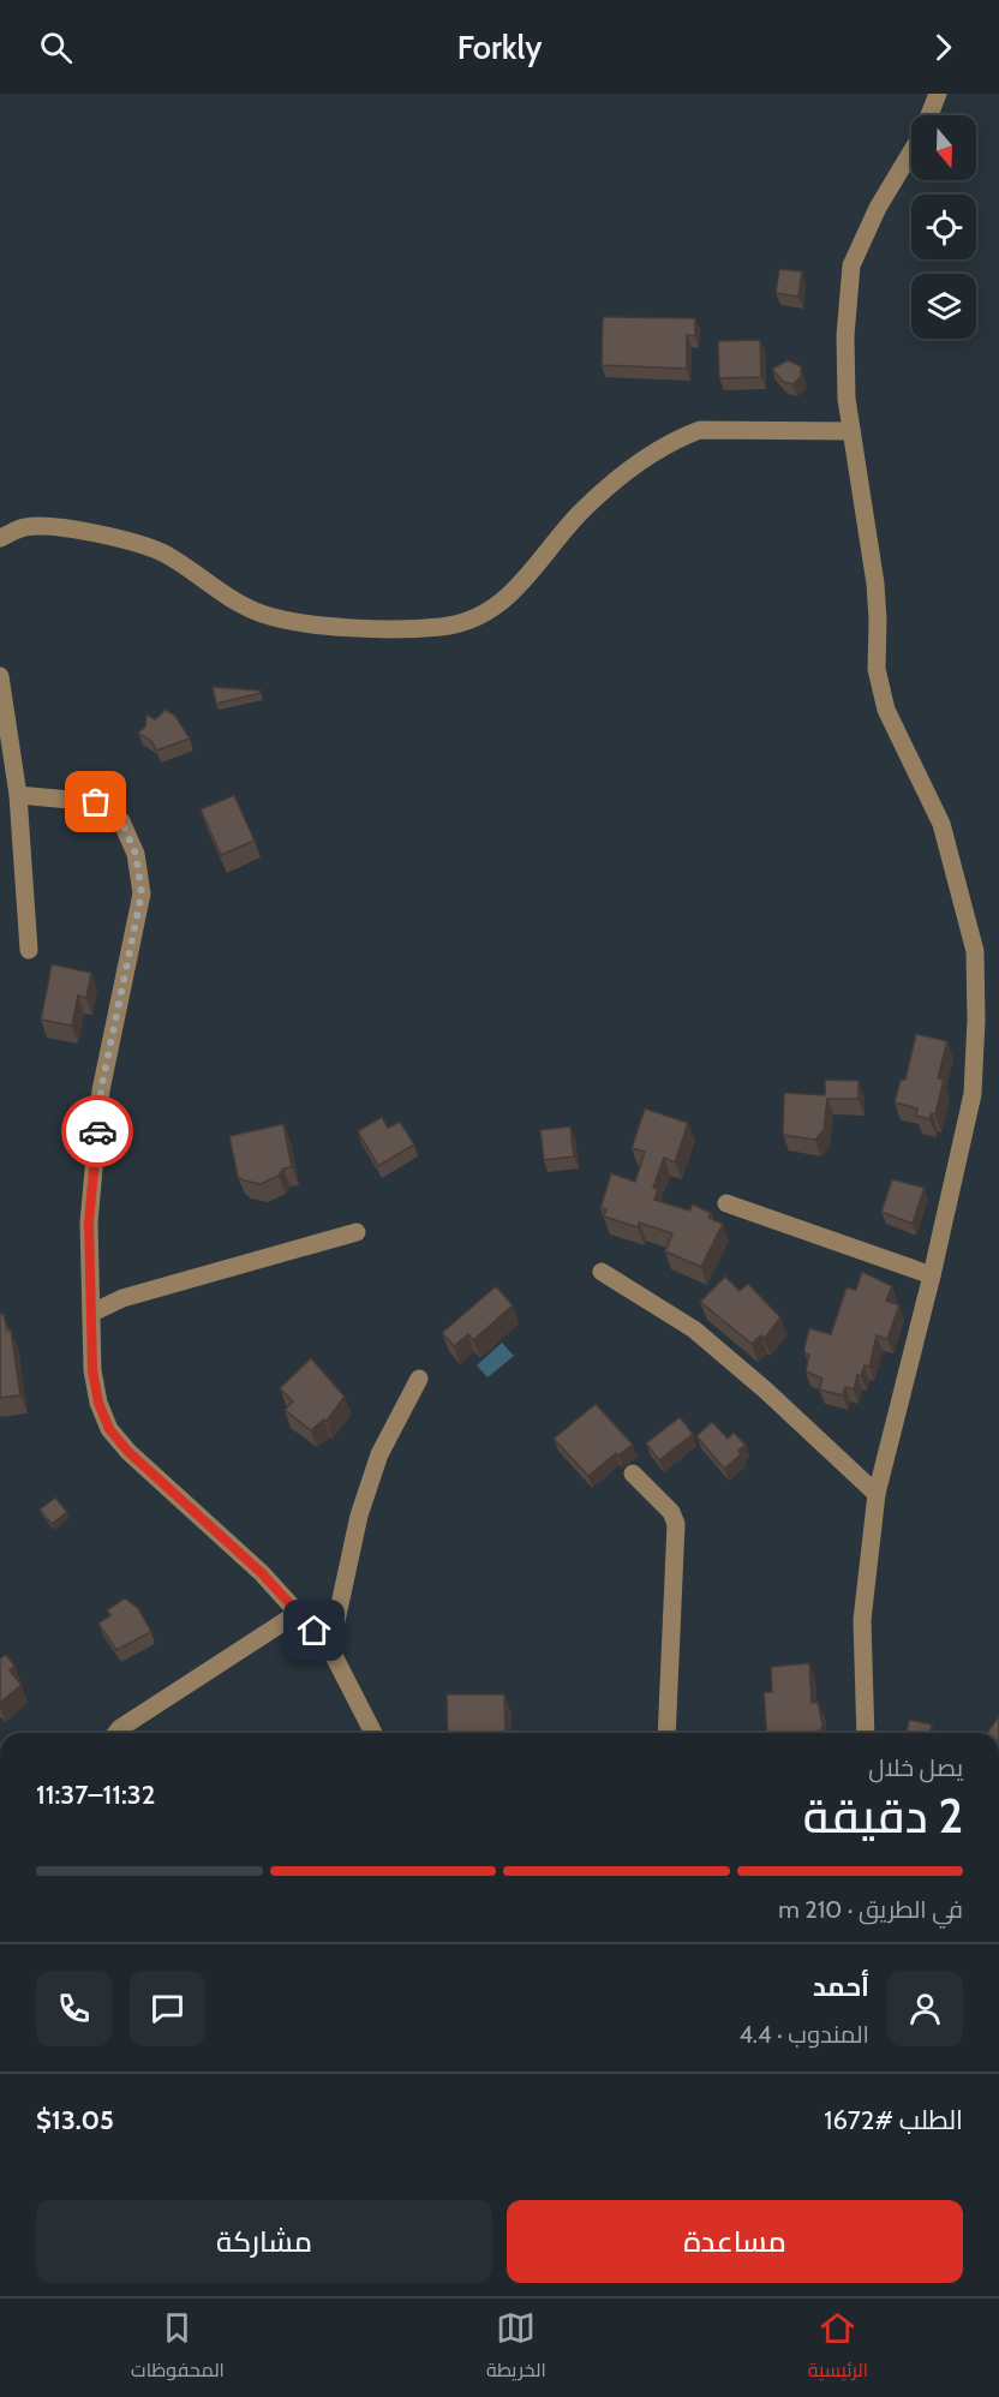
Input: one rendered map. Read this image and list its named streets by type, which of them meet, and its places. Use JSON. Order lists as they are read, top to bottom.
{
  "north": "bottom",
  "page": {
    "header": "Forkly",
    "heading": ["2 دقيقة", "يصل خلال", "11:32–11:37"],
    "panel": [
      "أحمد",
      "المندوب · 4.4",
      "الطلب #1672",
      "$13.05"
    ],
    "bar": "في الطريق · 210 m",
    "buttons": ["مساعدة", "مشاركة"],
    "tabs": ["الرئيسية", "الخريطة", "المحفوظات"]
  }
}
